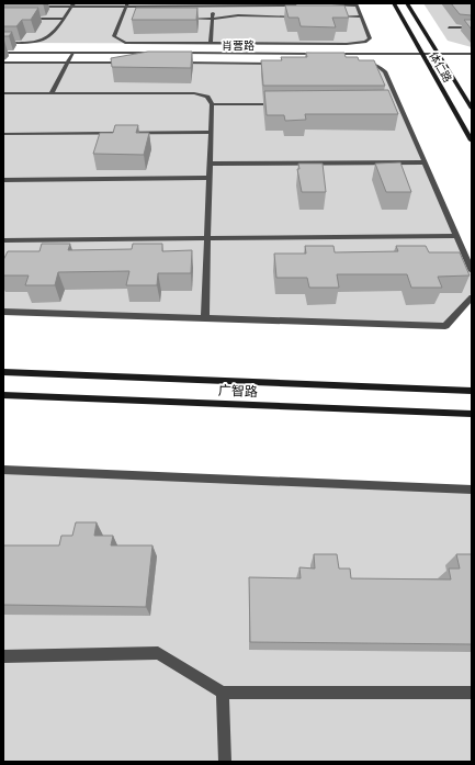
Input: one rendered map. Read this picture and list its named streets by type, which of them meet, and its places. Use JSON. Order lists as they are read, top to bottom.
{
  "streets": {
    "street": ["肖营路", "体仁路", "广智路"]
  },
  "crossings": [
    ["肖营路", "体仁路"]
  ]
}
